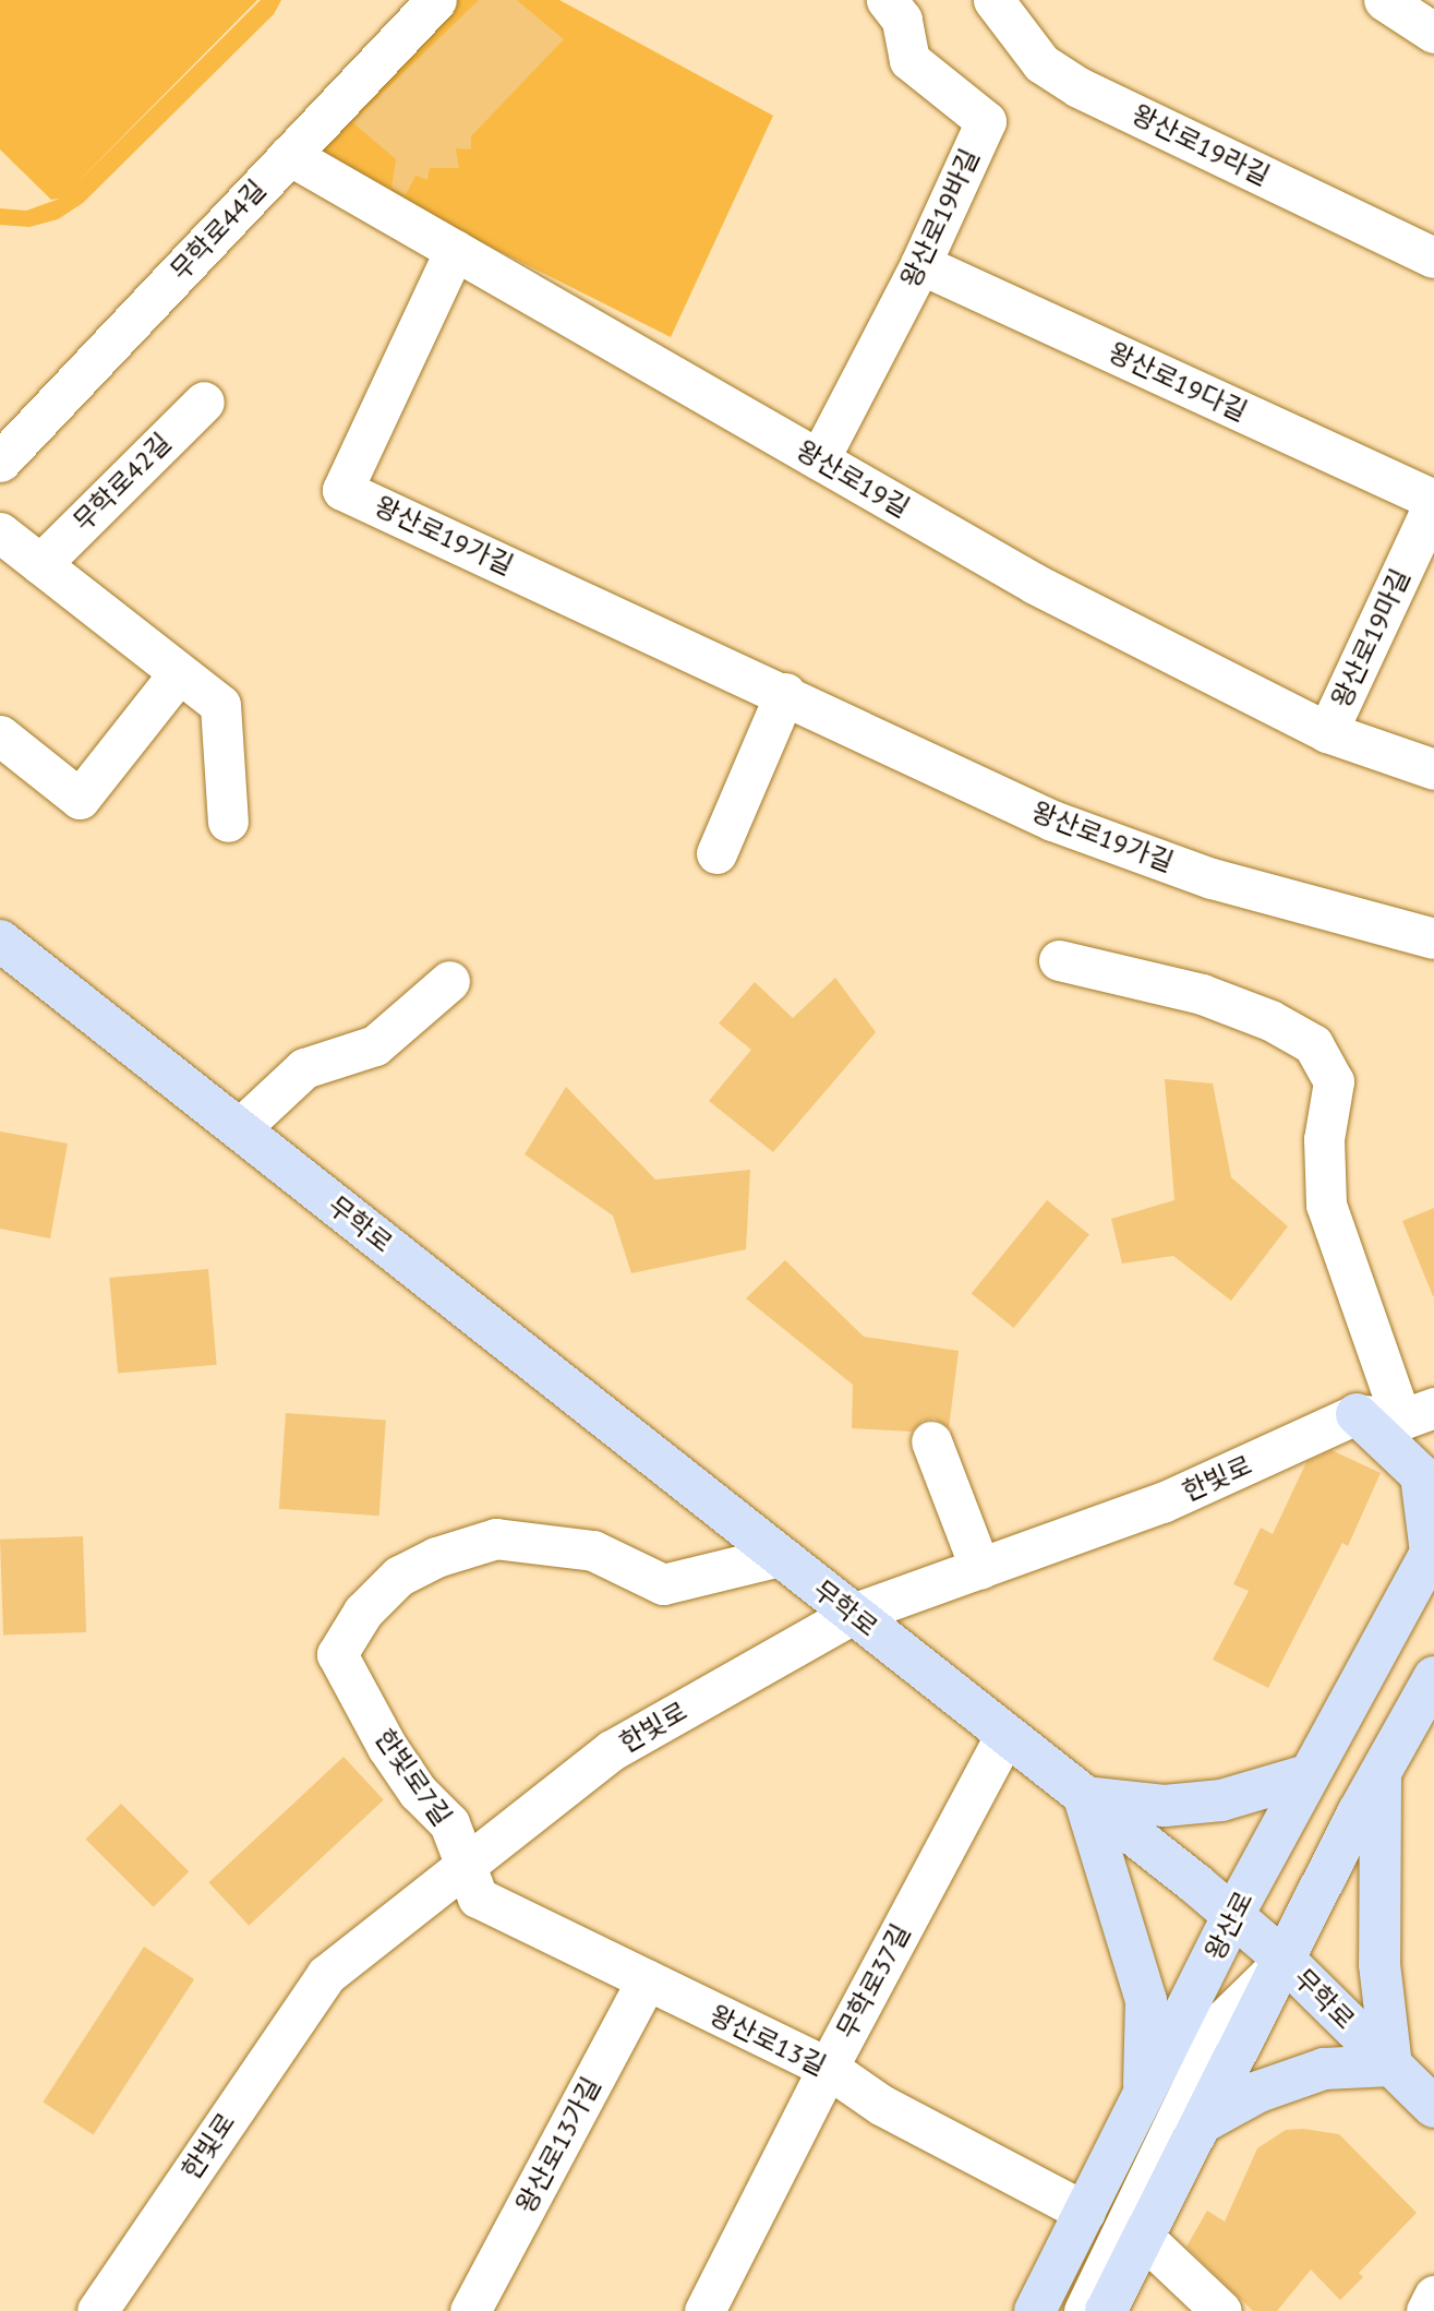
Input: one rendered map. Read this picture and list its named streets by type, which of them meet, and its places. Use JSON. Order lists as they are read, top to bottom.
{
  "streets": {
    "main road": ["무학로", "왕산로"],
    "street": [
      "왕산로19라길",
      "왕산로19바길",
      "무학로44길",
      "왕산로19다길",
      "왕산로19길",
      "무학로42길",
      "왕산로19가길",
      "왕산로19마길",
      "한빛로",
      "한빛로7길",
      "무학로37길",
      "왕산로13길",
      "왕산로13가길"
    ]
  },
  "crossings": [
    ["왕산로19바길", "왕산로19다길"],
    ["왕산로19바길", "왕산로19길"],
    ["무학로44길", "왕산로19길"],
    ["왕산로19다길", "왕산로19마길"],
    ["왕산로19길", "왕산로19가길"],
    ["왕산로19길", "왕산로19마길"],
    ["무학로", "한빛로"],
    ["무학로", "한빛로7길"],
    ["무학로", "왕산로"],
    ["무학로", "무학로37길"],
    ["한빛로", "한빛로7길"],
    ["한빛로", "왕산로13길"],
    ["한빛로7길", "왕산로13길"],
    ["왕산로", "왕산로13길"],
    ["무학로37길", "왕산로13길"],
    ["왕산로13길", "왕산로13가길"]
  ]
}
